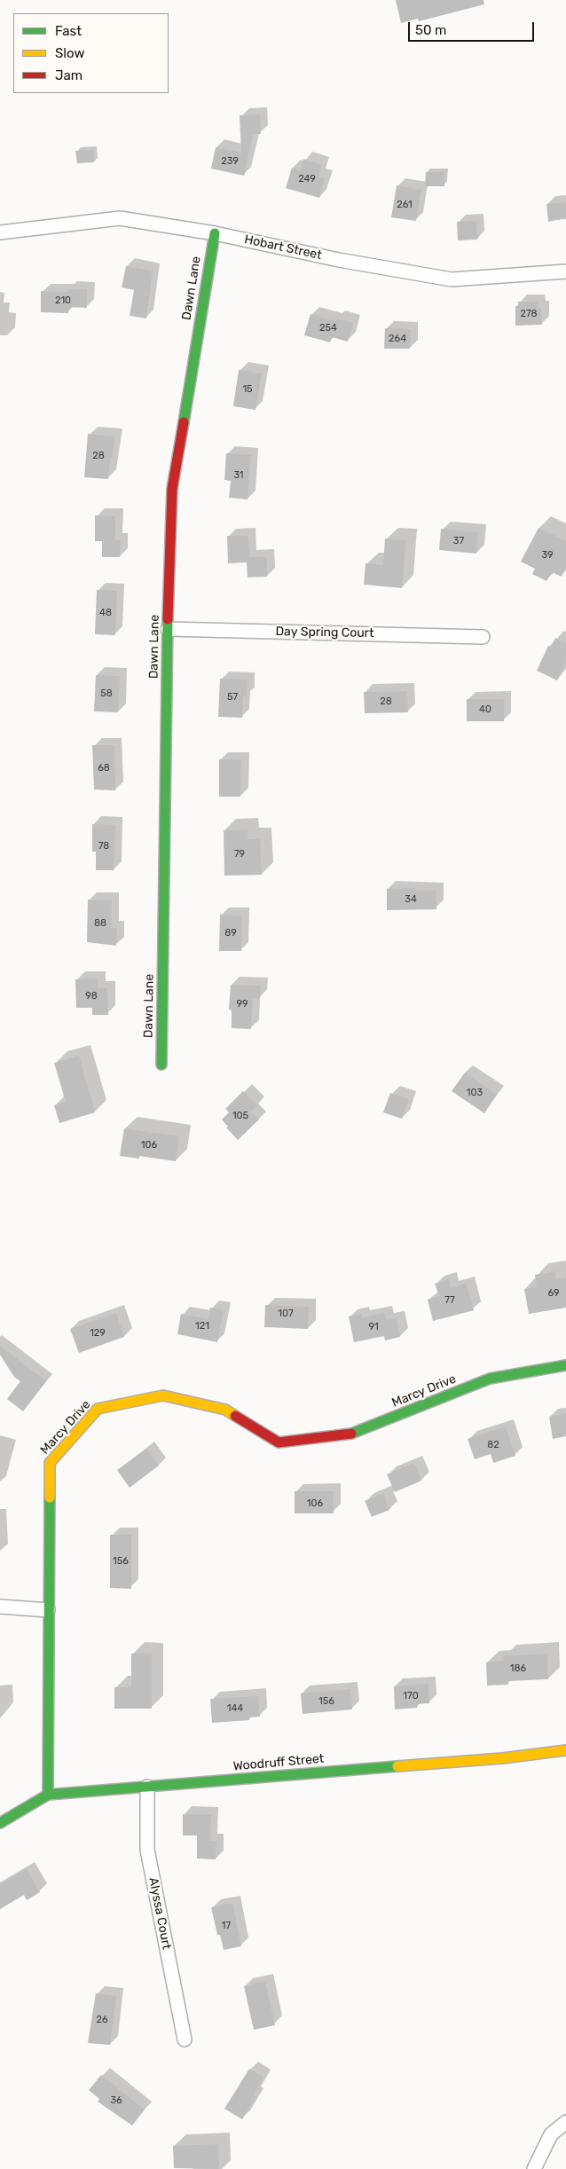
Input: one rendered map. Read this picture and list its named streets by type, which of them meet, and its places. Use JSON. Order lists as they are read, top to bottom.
{
  "streets": {
    "street": [
      "Hobart Street",
      "Dawn Lane",
      "Day Spring Court",
      "Marcy Drive",
      "Woodruff Street",
      "Alyssa Court"
    ]
  },
  "crossings": [
    ["Hobart Street", "Dawn Lane"],
    ["Dawn Lane", "Day Spring Court"],
    ["Marcy Drive", "Woodruff Street"],
    ["Woodruff Street", "Alyssa Court"]
  ],
  "house_numbers": [
    "239",
    "249",
    "261",
    "210",
    "278",
    "254",
    "264",
    "15",
    "28",
    "31",
    "37",
    "39",
    "48",
    "58",
    "57",
    "28",
    "40",
    "68",
    "78",
    "79",
    "34",
    "88",
    "89",
    "98",
    "99",
    "103",
    "105",
    "106",
    "69",
    "77",
    "107",
    "121",
    "91",
    "129",
    "82",
    "106",
    "156",
    "186",
    "170",
    "156",
    "144",
    "17",
    "26",
    "36"
  ],
  "legend": ["Fast", "Slow", "Jam"],
  "scale_bar": "50 m"
}
